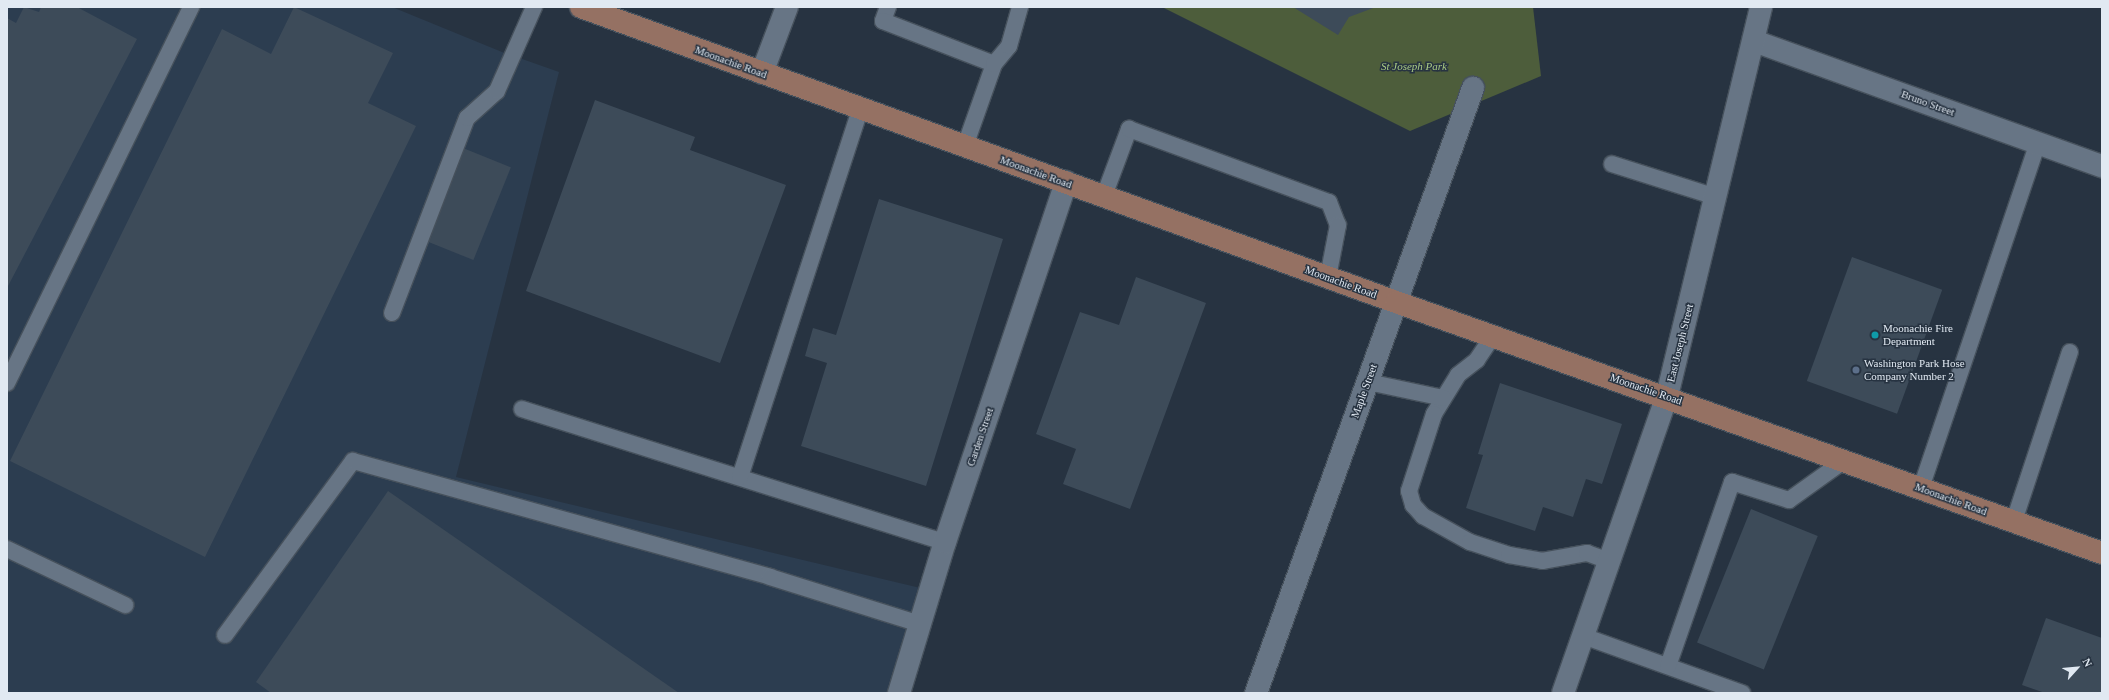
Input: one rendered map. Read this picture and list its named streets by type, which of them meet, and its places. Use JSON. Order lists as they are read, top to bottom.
{
  "streets": {
    "main road": ["Moonachie Road"],
    "street": [
      "Bruno Street",
      "East Joseph Street",
      "Maple Street",
      "Garden Street"
    ]
  },
  "crossings": [
    ["Moonachie Road", "East Joseph Street"],
    ["Moonachie Road", "Maple Street"],
    ["Moonachie Road", "Garden Street"],
    ["Bruno Street", "East Joseph Street"]
  ],
  "parks": ["St Joseph Park"],
  "places": ["Moonachie Fire Department", "Washington Park Hose Company Number 2"],
  "north": "top right"
}
